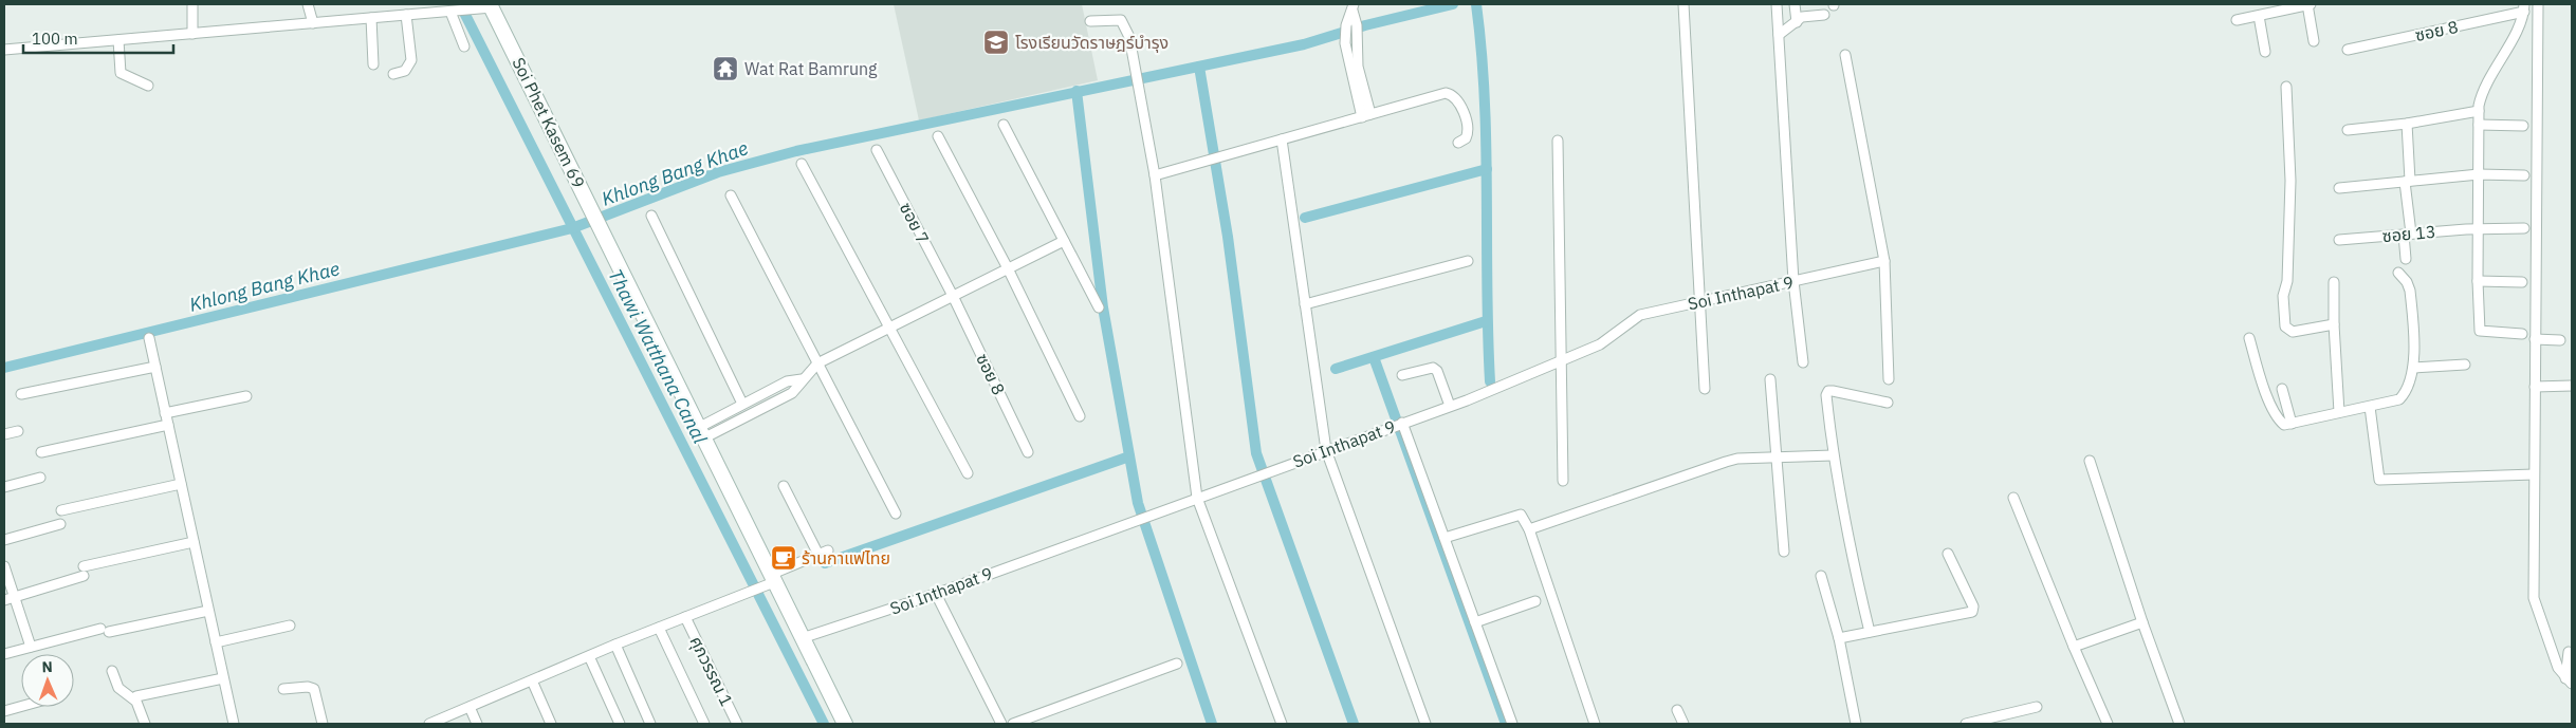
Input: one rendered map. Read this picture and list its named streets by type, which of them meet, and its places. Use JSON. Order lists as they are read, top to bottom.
{
  "streets": {
    "main road": ["Soi Phet Kasem 69"],
    "street": [
      "ซอย 8",
      "ซอย 7",
      "ซอย 13",
      "Soi Inthapat 9",
      "ศุภวรรณ 1"
    ]
  },
  "crossings": [
    ["ซอย 8", "ซอย 7"],
    ["Soi Phet Kasem 69", "Soi Inthapat 9"]
  ],
  "water": ["Khlong Bang Khae", "Thawi Watthana Canal"],
  "places": {
    "school or university": ["โรงเรียนวัดราษฎร์บำรุง"],
    "temple": ["Wat Rat Bamrung"],
    "cafe": ["ร้านกาแฟไทย"]
  },
  "scale_bar": "100 m",
  "north": "top"
}
